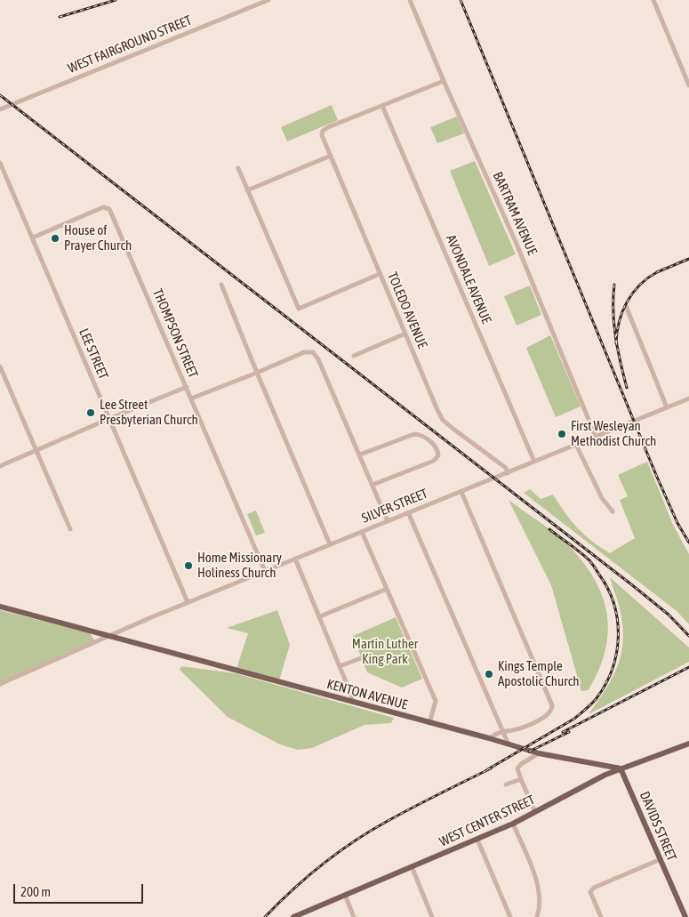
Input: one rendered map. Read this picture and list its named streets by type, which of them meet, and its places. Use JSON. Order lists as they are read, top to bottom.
{
  "streets": {
    "main road": ["KENTON AVENUE", "WEST CENTER STREET", "DAVIDS STREET"],
    "street": [
      "WEST FAIRGROUND STREET",
      "BARTRAM AVENUE",
      "AVONDALE AVENUE",
      "TOLEDO AVENUE",
      "THOMPSON STREET",
      "LEE STREET",
      "SILVER STREET"
    ]
  },
  "crossings": [
    ["BARTRAM AVENUE", "SILVER STREET"],
    ["AVONDALE AVENUE", "TOLEDO AVENUE"],
    ["AVONDALE AVENUE", "SILVER STREET"],
    ["TOLEDO AVENUE", "SILVER STREET"],
    ["THOMPSON STREET", "LEE STREET"],
    ["THOMPSON STREET", "SILVER STREET"],
    ["LEE STREET", "SILVER STREET"],
    ["SILVER STREET", "KENTON AVENUE"],
    ["KENTON AVENUE", "WEST CENTER STREET"],
    ["KENTON AVENUE", "DAVIDS STREET"],
    ["WEST CENTER STREET", "DAVIDS STREET"]
  ],
  "parks": ["Martin Luther King Park"],
  "places": [
    "House of Prayer Church",
    "Lee Street Presbyterian Church",
    "First Wesleyan Methodist Church",
    "Home Missionary Holiness Church",
    "Kings Temple Apostolic Church"
  ],
  "scale_bar": "200 m"
}
